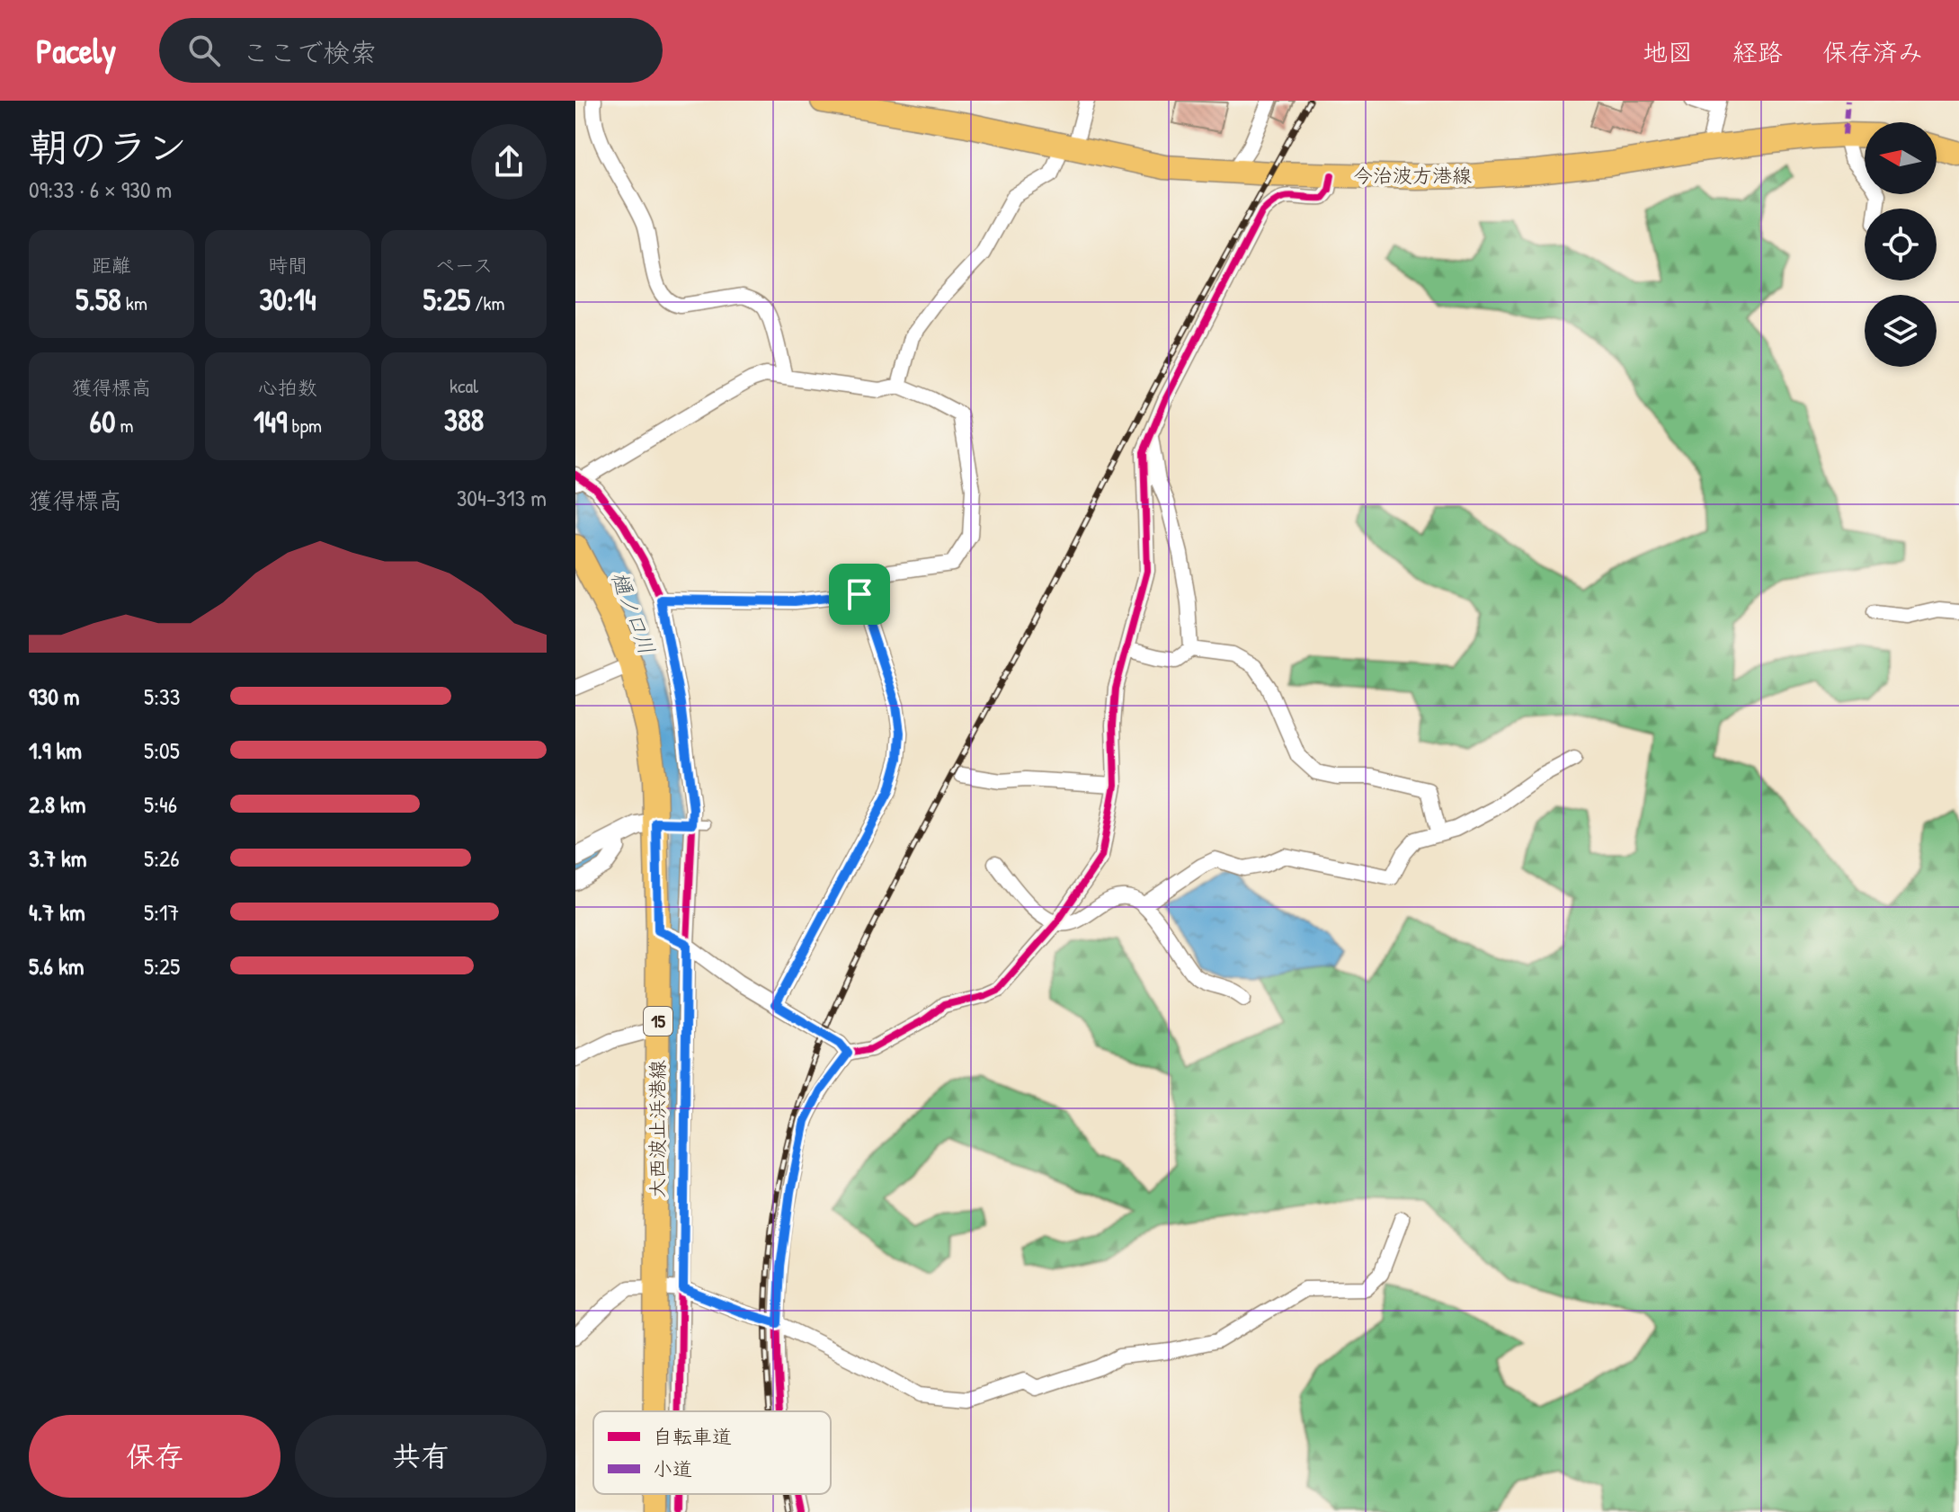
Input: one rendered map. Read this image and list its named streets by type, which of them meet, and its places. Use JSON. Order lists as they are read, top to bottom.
{
  "streets": {
    "main road": ["今治波方港線", "15", "大西波止浜港線"]
  },
  "water": ["樋ノ口川"],
  "legend": ["自転車道", "小道"],
  "north": "left",
  "page": {
    "header": "Pacely",
    "search": "ここで検索",
    "nav": ["地図", "経路", "保存済み"],
    "heading": ["朝のラン", "09:33 · 6 × 930 m"],
    "stats": [
      ["距離", "5.58 km"],
      ["時間", "30:14"],
      ["ペース", "5:25 /km"],
      ["獲得標高", "60 m"],
      ["心拍数", "149 bpm"],
      ["kcal", "388"]
    ],
    "chart": ["獲得標高", "304–313 m"],
    "list": [
      {
        "name": "930 m",
        "note": "5:33"
      },
      {
        "name": "1.9 km",
        "note": "5:05"
      },
      {
        "name": "2.8 km",
        "note": "5:46"
      },
      {
        "name": "3.7 km",
        "note": "5:26"
      },
      {
        "name": "4.7 km",
        "note": "5:17"
      },
      {
        "name": "5.6 km",
        "note": "5:25"
      }
    ],
    "buttons": ["保存", "共有"]
  }
}
